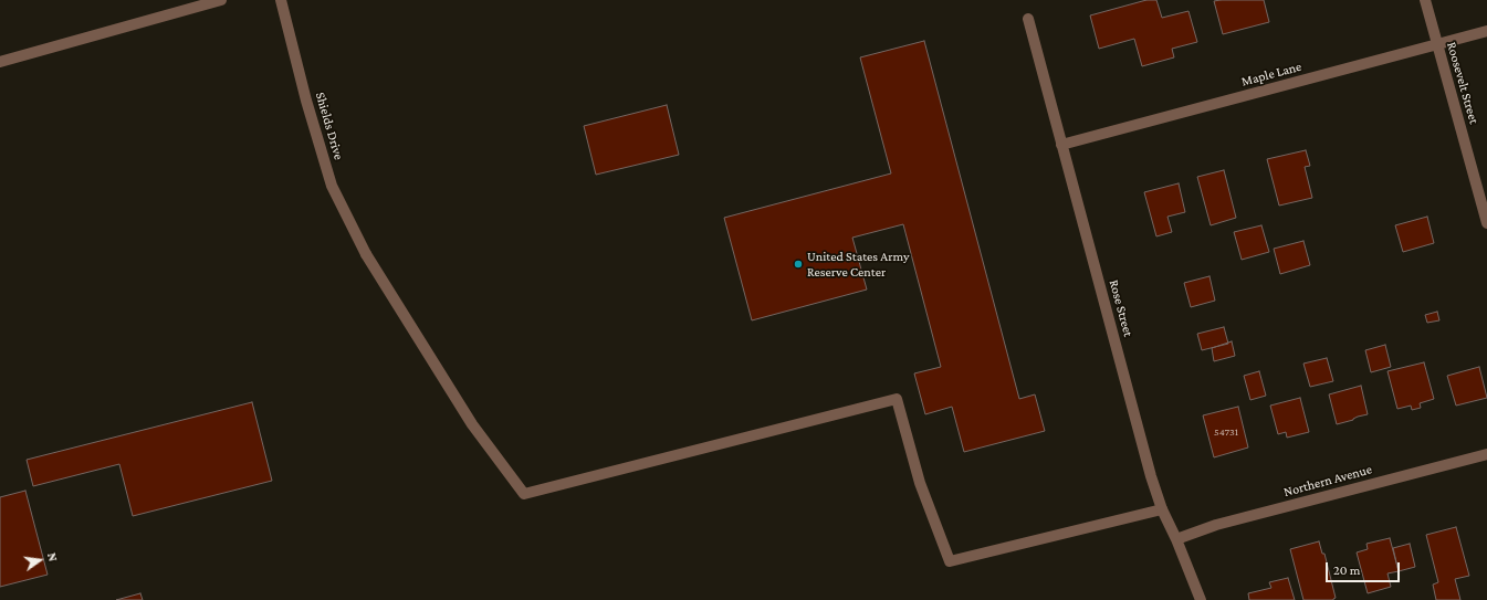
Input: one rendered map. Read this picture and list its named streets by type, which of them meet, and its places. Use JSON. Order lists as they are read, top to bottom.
{
  "streets": {
    "street": [
      "Maple Lane",
      "Roosevelt Street",
      "Shields Drive",
      "Rose Street",
      "Northern Avenue"
    ]
  },
  "crossings": [
    ["Maple Lane", "Roosevelt Street"],
    ["Maple Lane", "Rose Street"],
    ["Shields Drive", "Rose Street"],
    ["Rose Street", "Northern Avenue"]
  ],
  "places": ["United States Army Reserve Center"],
  "house_numbers": ["54731"],
  "scale_bar": "20 m",
  "north": "right"
}
